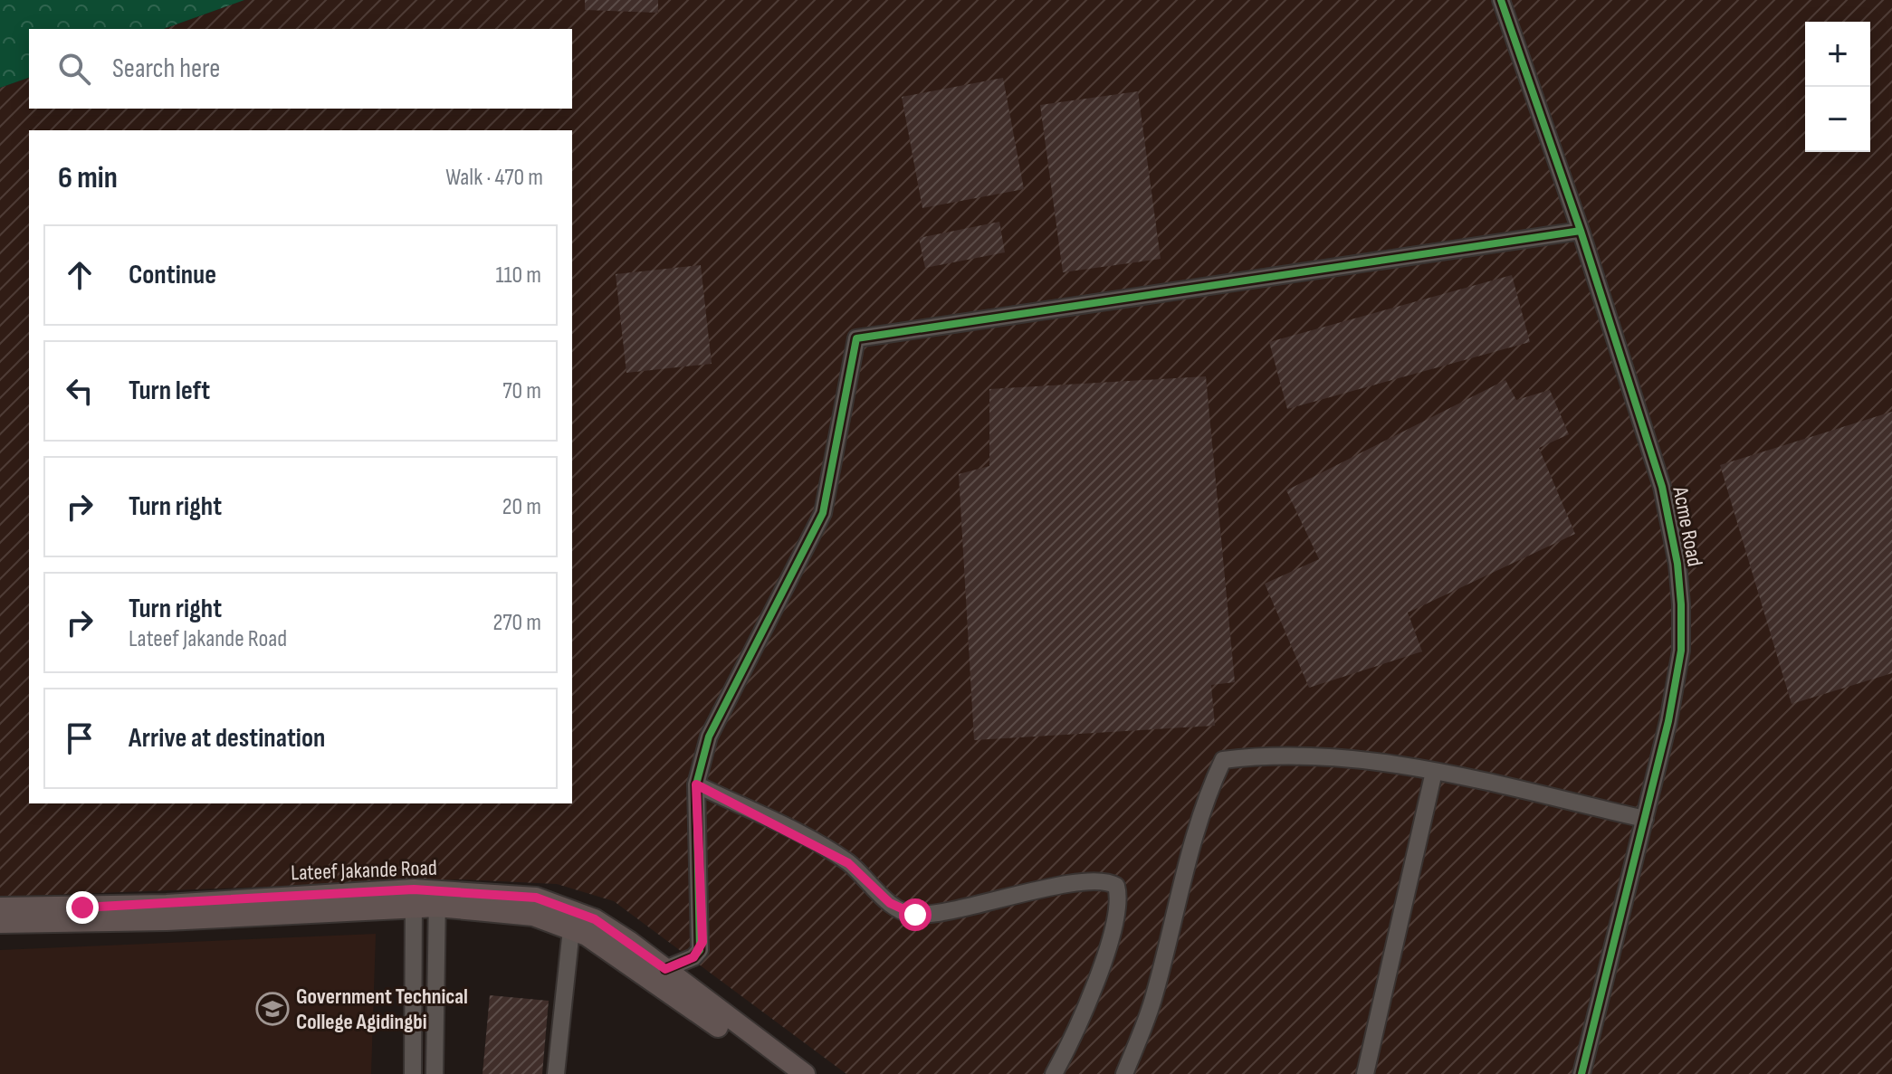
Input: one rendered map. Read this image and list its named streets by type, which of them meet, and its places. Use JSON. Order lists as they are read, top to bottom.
{
  "streets": {
    "main road": ["Lateef Jakande Road"],
    "street": ["Acme Road"]
  },
  "places": {
    "school or university": ["Government Technical College Agidingbi"]
  },
  "page": {
    "map_buttons": ["+", "−"],
    "search": "Search here",
    "heading": ["6 min", "Walk · 470 m"],
    "list": [
      ["Continue", "110 m"],
      ["Turn left", "70 m"],
      ["Turn right", "20 m"],
      ["Turn right", "Lateef Jakande Road", "270 m"],
      "Arrive at destination"
    ]
  }
}
